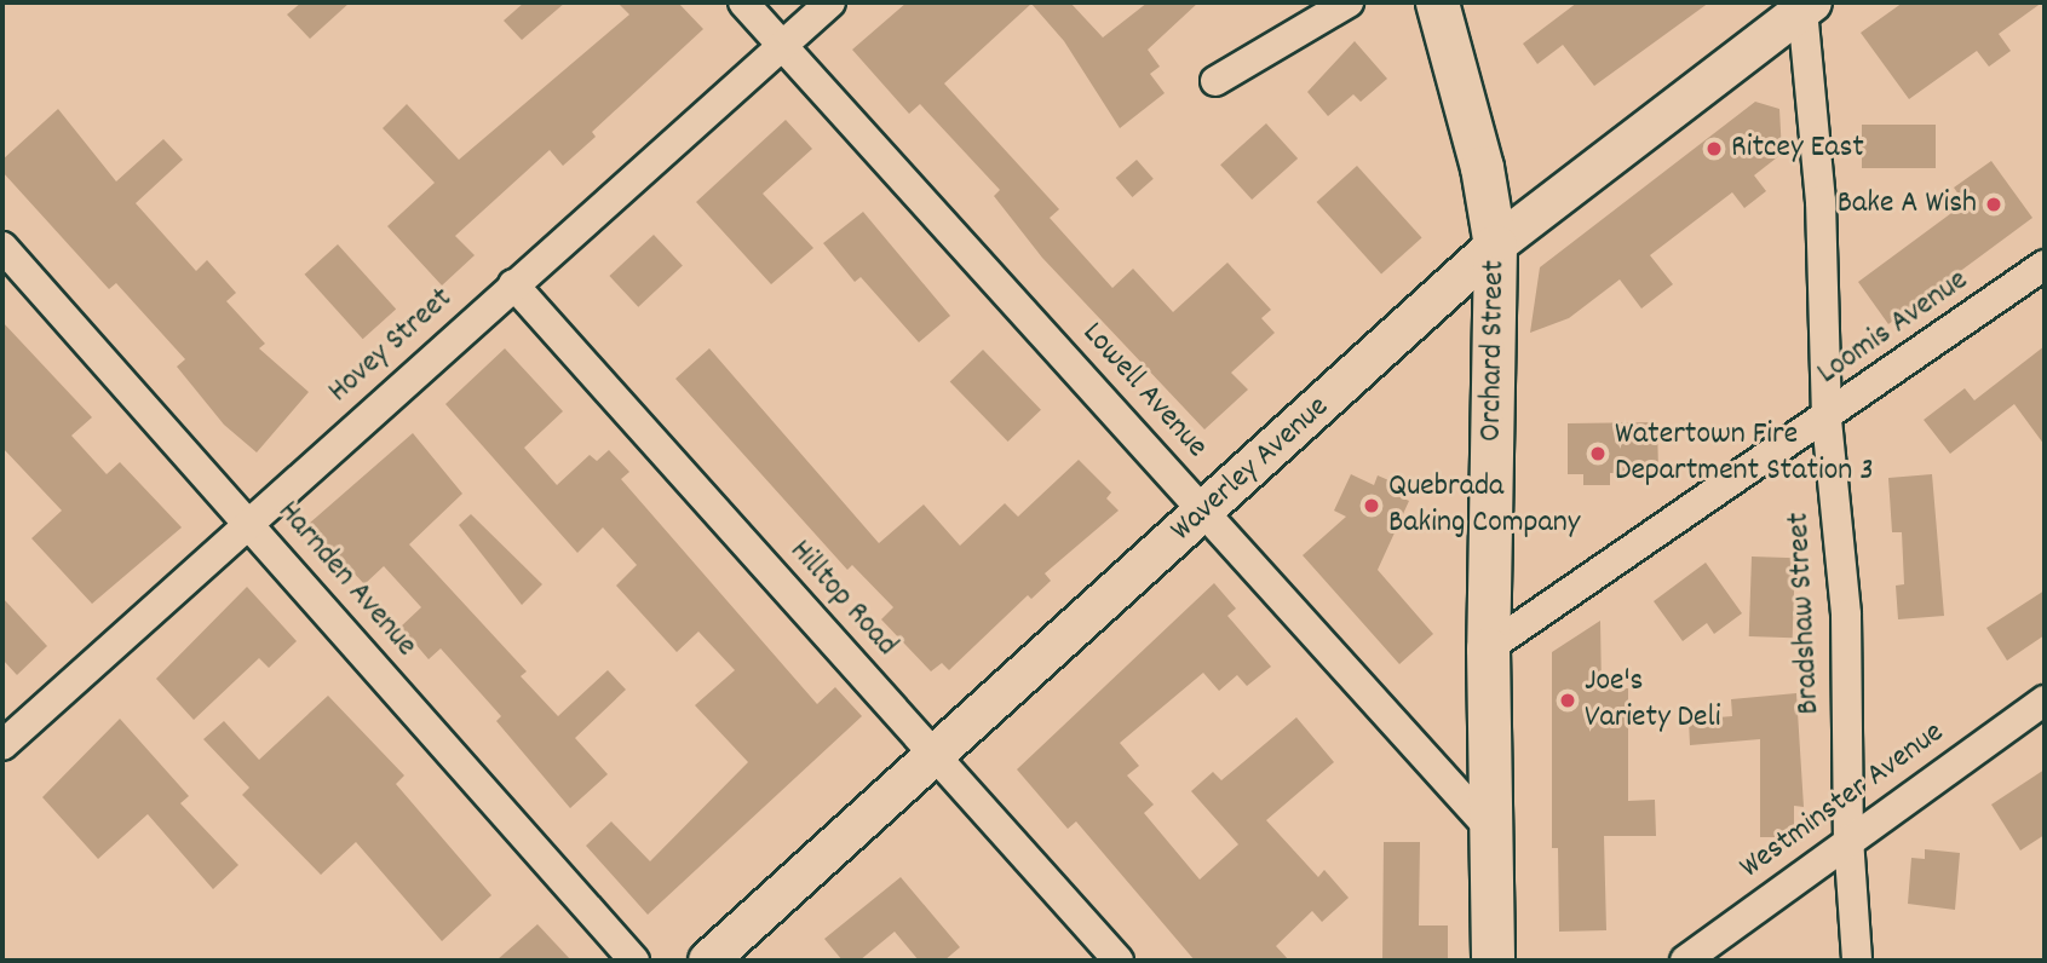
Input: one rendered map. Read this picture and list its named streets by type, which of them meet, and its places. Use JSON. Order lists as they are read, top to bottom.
{
  "streets": {
    "main road": ["Orchard Street"],
    "street": [
      "Loomis Avenue",
      "Hovey Street",
      "Lowell Avenue",
      "Waverley Avenue",
      "Harnden Avenue",
      "Hilltop Road",
      "Bradshaw Street",
      "Westminster Avenue"
    ]
  },
  "crossings": [
    ["Loomis Avenue", "Orchard Street"],
    ["Loomis Avenue", "Bradshaw Street"],
    ["Hovey Street", "Lowell Avenue"],
    ["Hovey Street", "Harnden Avenue"],
    ["Hovey Street", "Hilltop Road"],
    ["Orchard Street", "Lowell Avenue"],
    ["Orchard Street", "Waverley Avenue"],
    ["Lowell Avenue", "Waverley Avenue"],
    ["Waverley Avenue", "Hilltop Road"],
    ["Waverley Avenue", "Bradshaw Street"],
    ["Bradshaw Street", "Westminster Avenue"]
  ],
  "places": [
    "Ritcey East",
    "Bake A Wish",
    "Watertown Fire Department Station 3",
    "Quebrada Baking Company",
    "Joe's Variety Deli"
  ]
}
